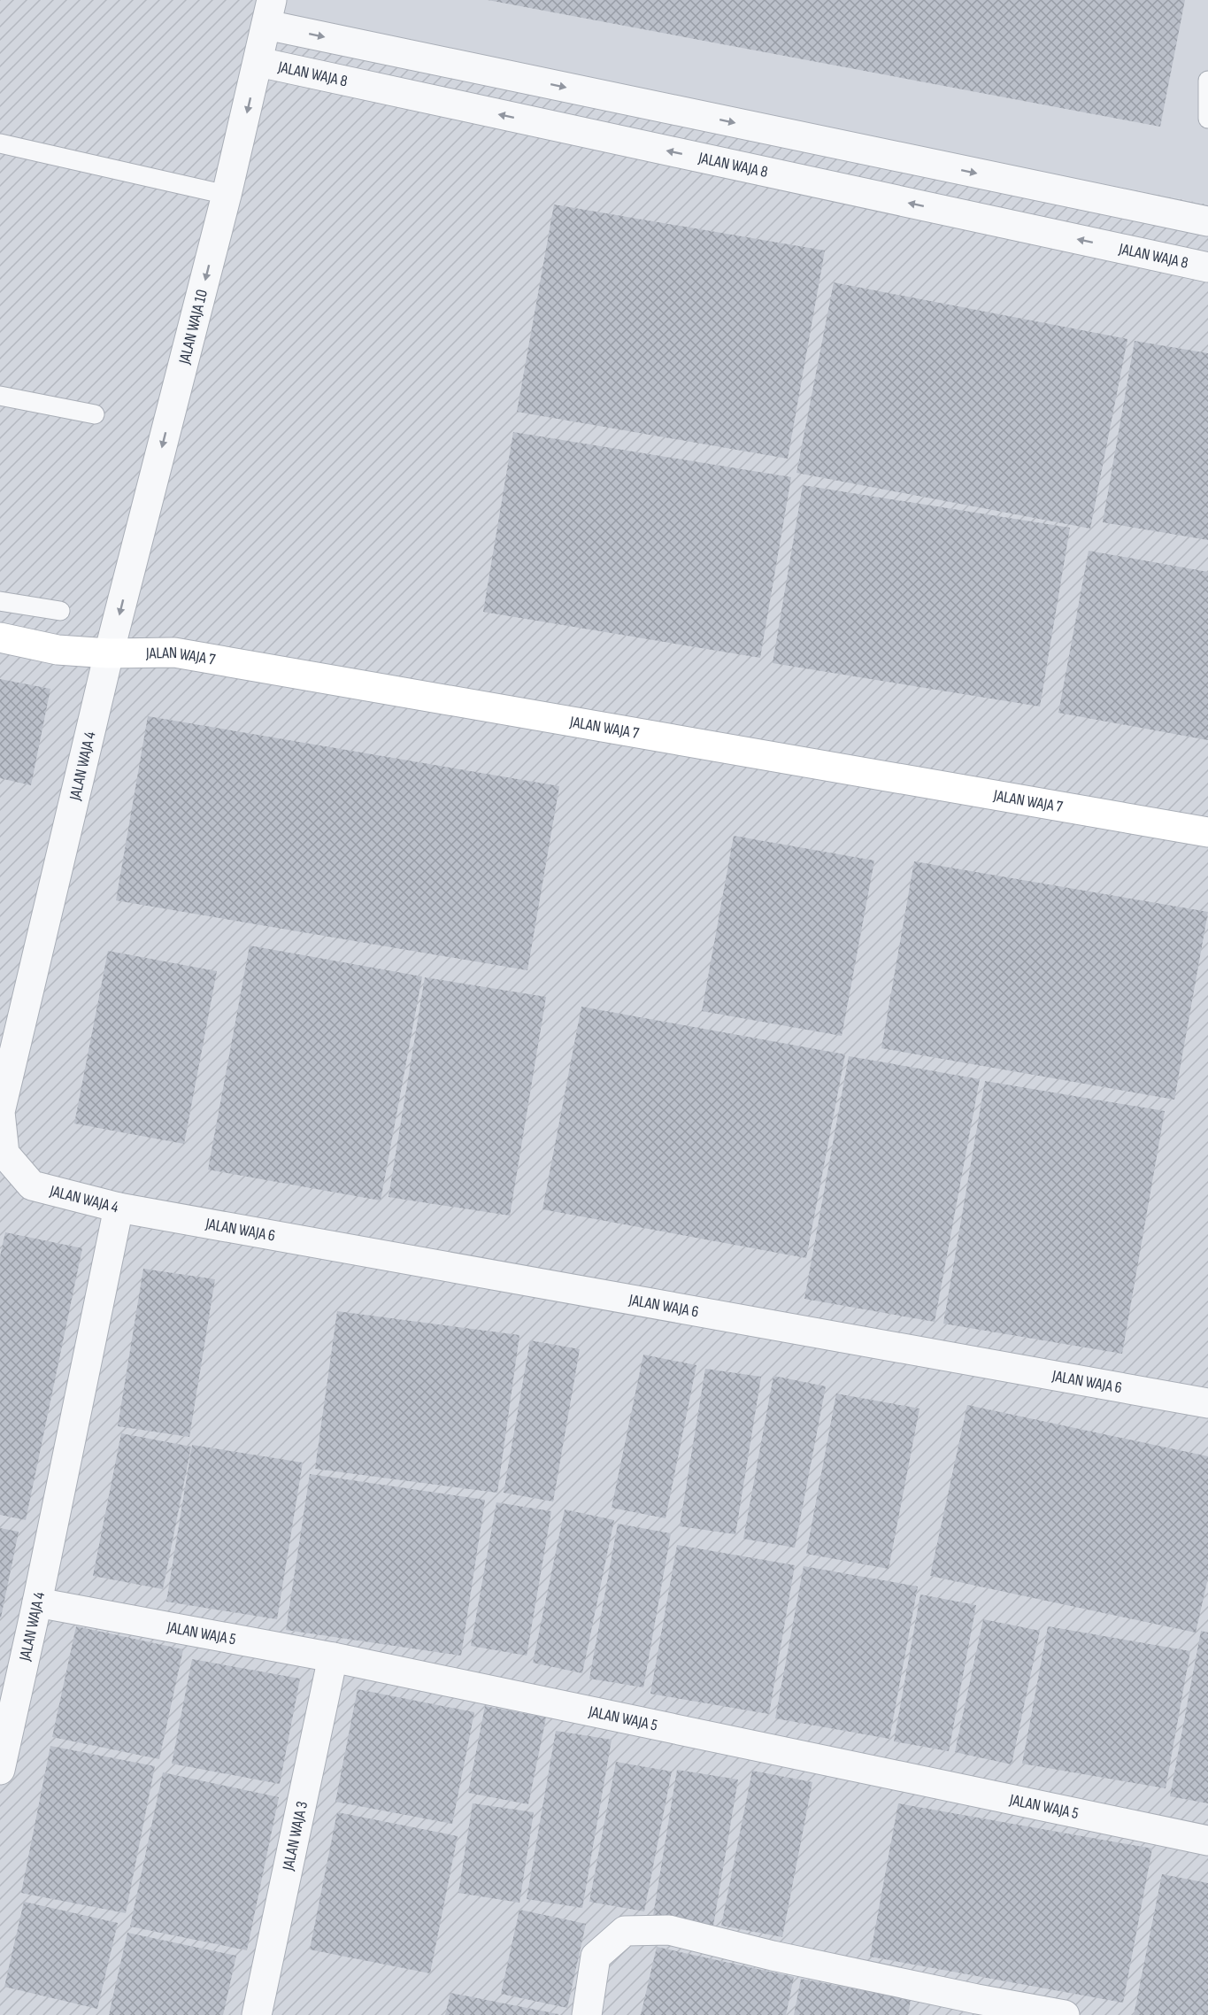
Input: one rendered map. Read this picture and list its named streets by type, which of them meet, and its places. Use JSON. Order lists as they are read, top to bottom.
{
  "streets": {
    "street": [
      "JALAN WAJA 8",
      "JALAN WAJA 10",
      "JALAN WAJA 7",
      "JALAN WAJA 4",
      "JALAN WAJA 6",
      "JALAN WAJA 5",
      "JALAN WAJA 3"
    ]
  },
  "crossings": [
    ["JALAN WAJA 8", "JALAN WAJA 10"],
    ["JALAN WAJA 10", "JALAN WAJA 7"],
    ["JALAN WAJA 10", "JALAN WAJA 4"],
    ["JALAN WAJA 7", "JALAN WAJA 4"],
    ["JALAN WAJA 4", "JALAN WAJA 6"],
    ["JALAN WAJA 4", "JALAN WAJA 5"],
    ["JALAN WAJA 5", "JALAN WAJA 3"]
  ],
  "one_way": ["JALAN WAJA 10"]
}
